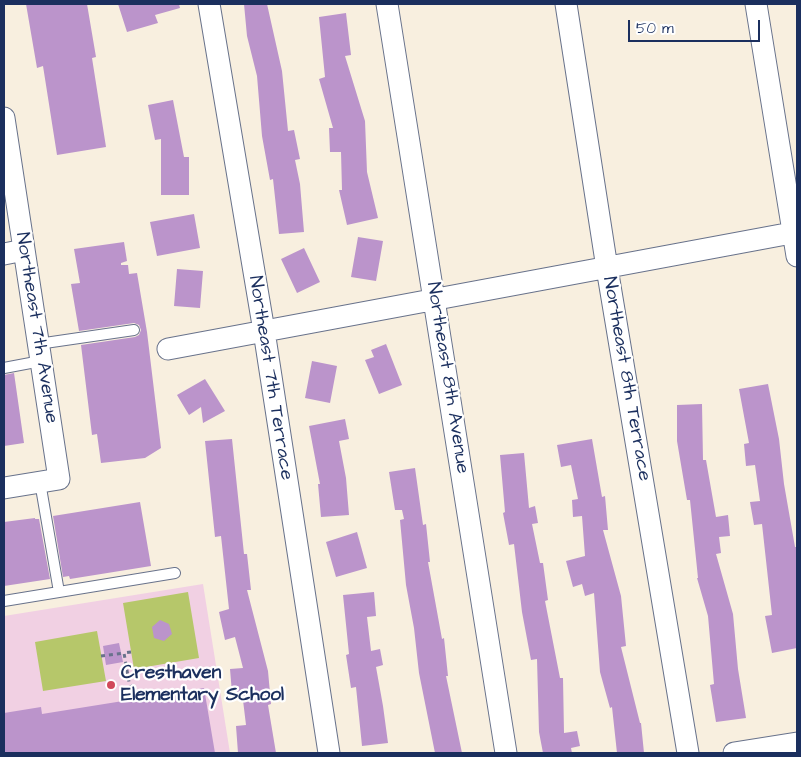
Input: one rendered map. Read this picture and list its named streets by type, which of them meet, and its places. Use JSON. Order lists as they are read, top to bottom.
{
  "streets": {
    "street": [
      "Northeast 7th Avenue",
      "Northeast 7th Terrace",
      "Northeast 8th Avenue",
      "Northeast 8th Terrace"
    ]
  },
  "places": ["Cresthaven Elementary School"],
  "scale_bar": "50 m"
}
